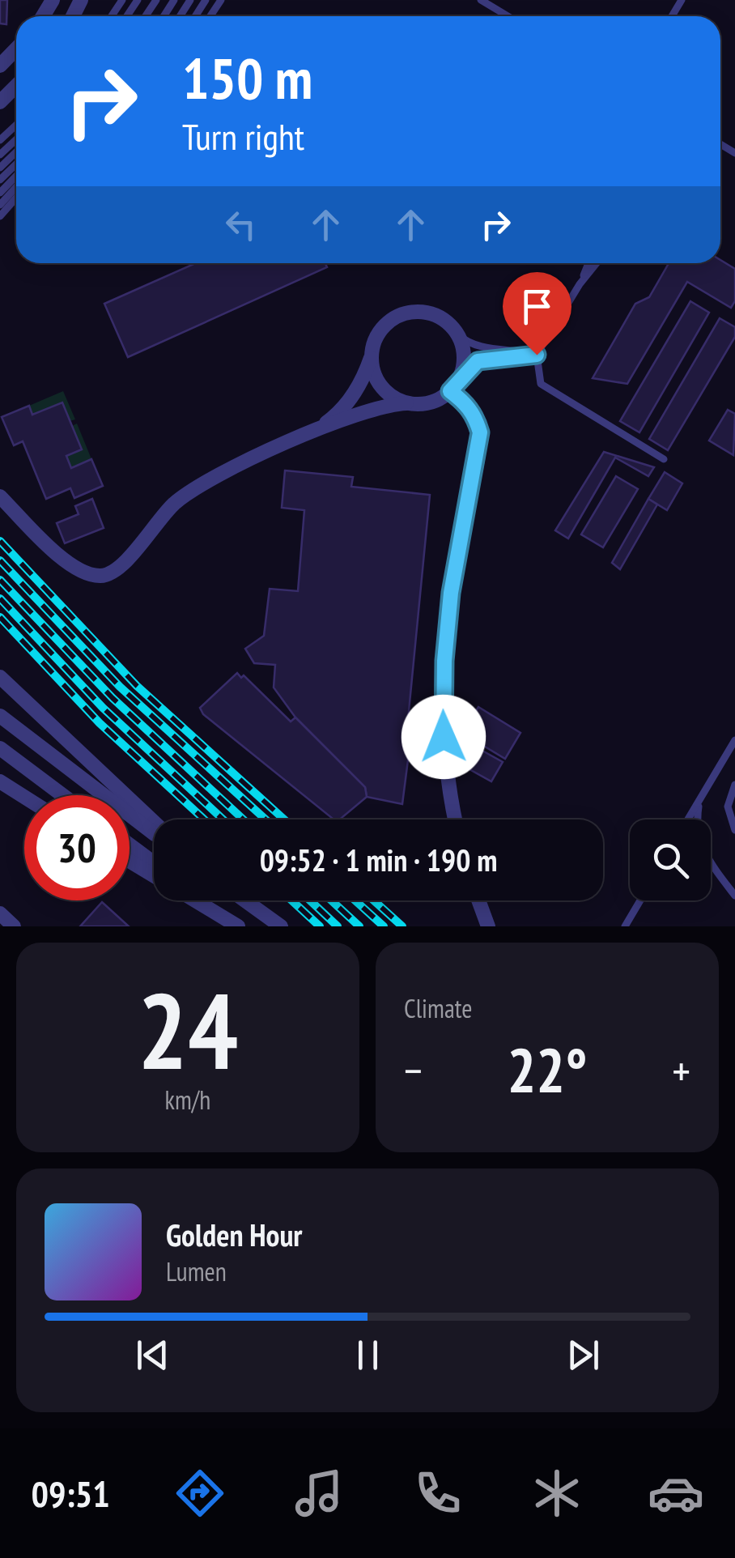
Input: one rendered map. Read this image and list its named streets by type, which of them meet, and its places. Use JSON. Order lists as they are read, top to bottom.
{
  "page": {
    "turn": ["150 m", "Turn right"],
    "limit": "30",
    "trip": "09:52 · 1 min · 190 m",
    "tile": [
      ["24", "km/h"],
      "Climate"
    ],
    "heat": ["−", "22°", "+"],
    "song": ["Golden Hour", "Lumen"],
    "tabs": "09:51"
  }
}
